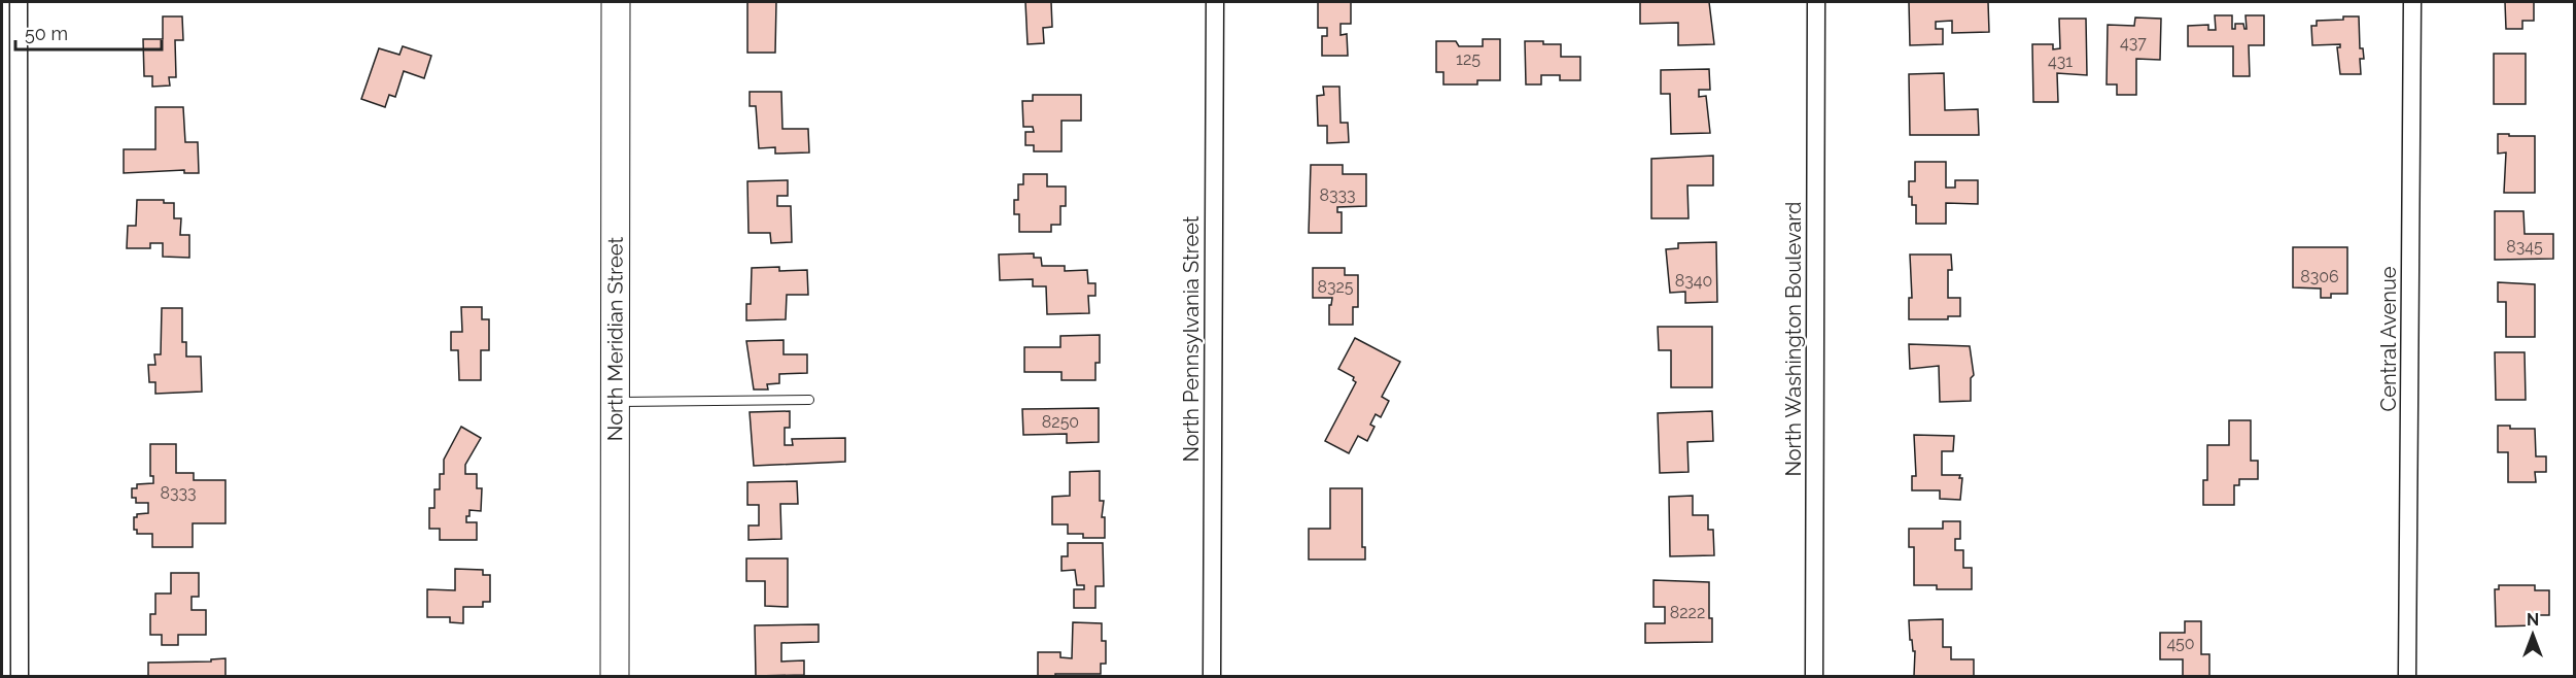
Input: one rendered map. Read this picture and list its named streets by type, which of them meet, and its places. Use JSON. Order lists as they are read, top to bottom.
{
  "streets": {
    "main road": ["North Meridian Street"],
    "street": ["North Pennsylvania Street", "North Washington Boulevard", "Central Avenue"]
  },
  "house_numbers": [
    "437",
    "125",
    "431",
    "8333",
    "8345",
    "8306",
    "8340",
    "8325",
    "8250",
    "8333",
    "8222",
    "450"
  ],
  "scale_bar": "50 m",
  "north": "top"
}
